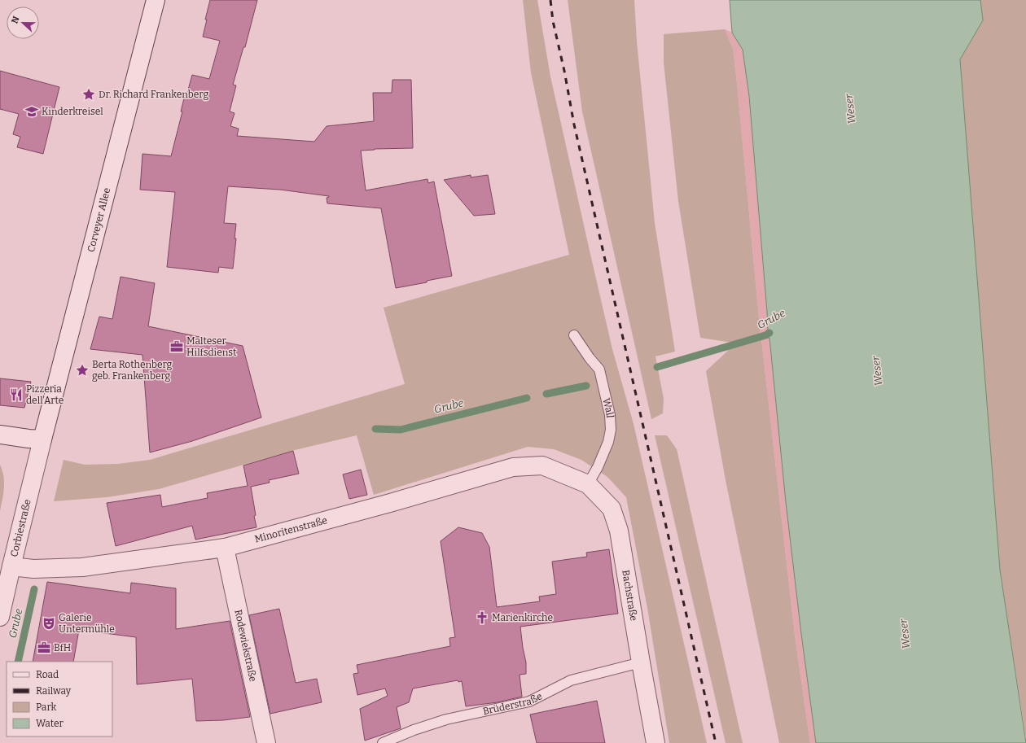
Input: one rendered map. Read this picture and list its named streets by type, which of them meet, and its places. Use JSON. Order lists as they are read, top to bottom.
{
  "streets": {
    "street": [
      "Corveyer Allee",
      "Corbiestraße",
      "Minoritenstraße",
      "Bachstraße",
      "Rodewiekstraße"
    ],
    "lane": ["Wall", "Brüderstraße"]
  },
  "crossings": [
    ["Corveyer Allee", "Corbiestraße"],
    ["Wall", "Bachstraße"],
    ["Corbiestraße", "Minoritenstraße"],
    ["Minoritenstraße", "Bachstraße"],
    ["Minoritenstraße", "Rodewiekstraße"],
    ["Bachstraße", "Brüderstraße"]
  ],
  "water": ["Weser", "Grube"],
  "places": {
    "place": ["Dr. Richard Frankenberg", "Berta Rothenberg geb. Frankenberg"],
    "school or university": ["Kinderkreisel"],
    "office": ["Malteser Hilfsdienst", "BfH"],
    "restaurant": ["Pizzeria dell'Arte"],
    "church": ["Marienkirche"],
    "theatre": ["Galerie Untermühle"]
  },
  "legend": [
    "Road",
    "Railway",
    "Park",
    "Water"
  ],
  "north": "left"
}
